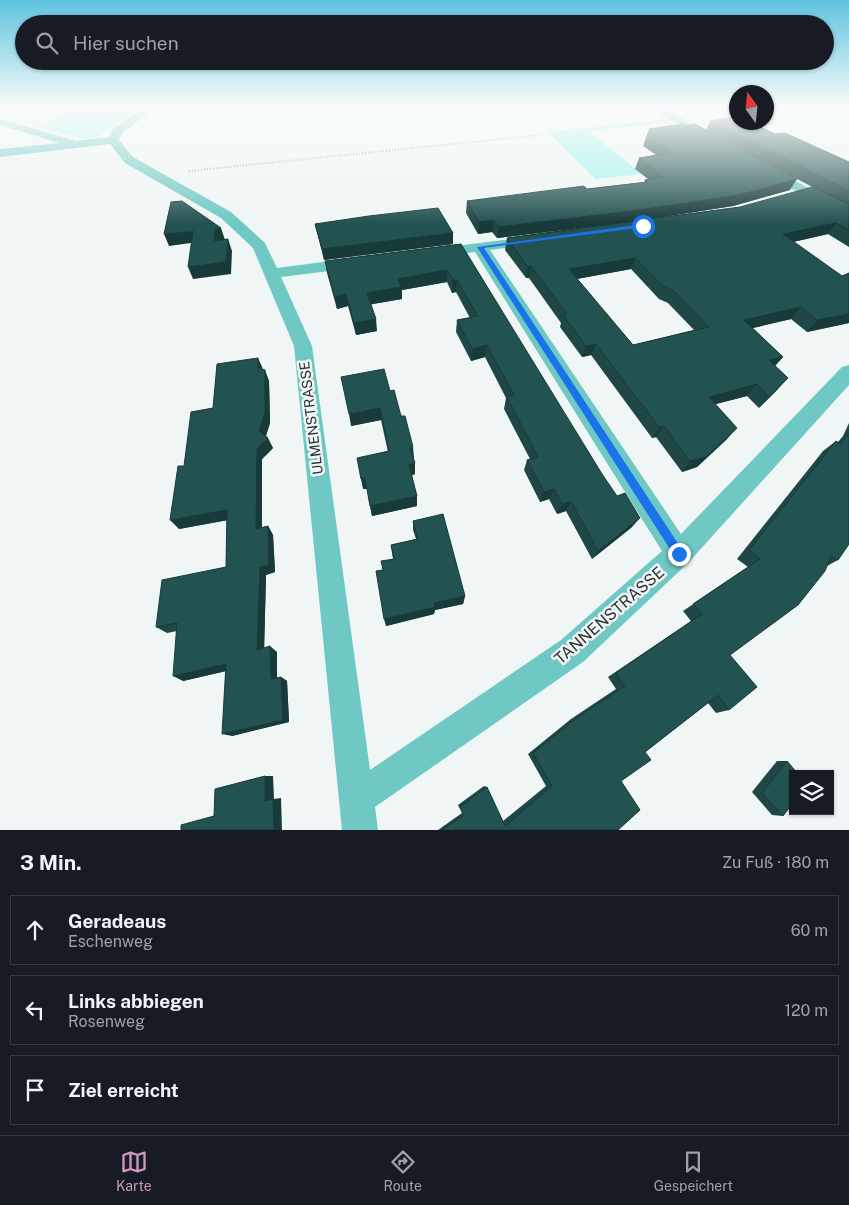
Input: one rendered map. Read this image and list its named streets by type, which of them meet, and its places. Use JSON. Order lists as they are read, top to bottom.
{
  "streets": {
    "street": ["ULMENSTRASSE", "TANNENSTRASSE"]
  },
  "crossings": [
    ["ULMENSTRASSE", "TANNENSTRASSE"]
  ],
  "north": "top",
  "page": {
    "search": "Hier suchen",
    "heading": ["3 Min.", "Zu Fuß · 180 m"],
    "list": [
      ["Geradeaus", "Eschenweg", "60 m"],
      ["Links abbiegen", "Rosenweg", "120 m"],
      "Ziel erreicht"
    ],
    "nav": ["Karte", "Route", "Gespeichert"]
  }
}
